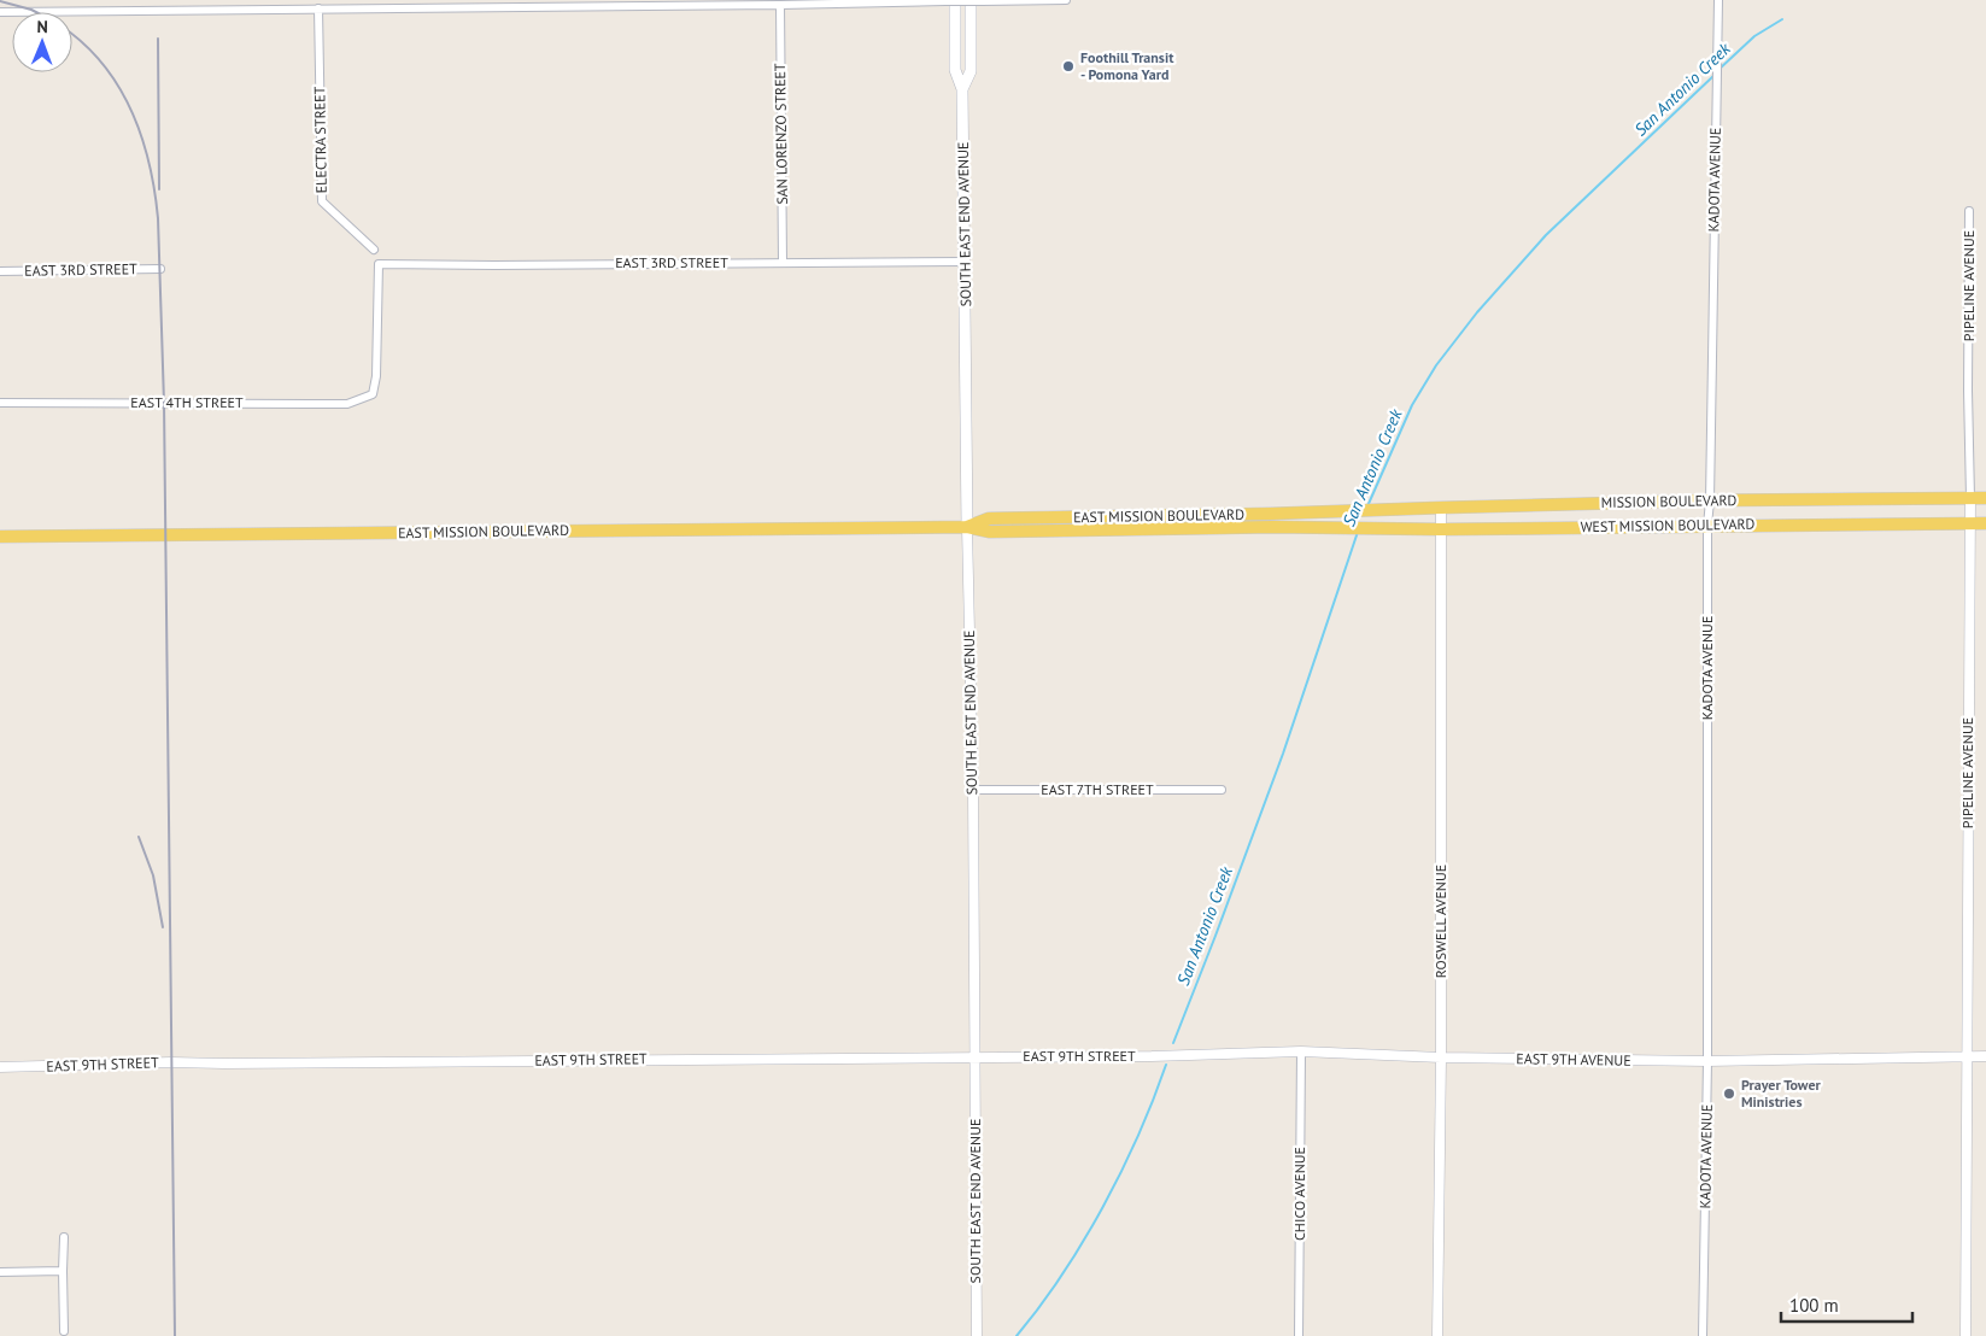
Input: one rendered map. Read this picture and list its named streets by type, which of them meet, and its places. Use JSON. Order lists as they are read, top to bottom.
{
  "streets": {
    "main road": [
      "SOUTH EAST END AVENUE",
      "MISSION BOULEVARD",
      "EAST MISSION BOULEVARD",
      "WEST MISSION BOULEVARD"
    ],
    "street": [
      "SAN LORENZO STREET",
      "ELECTRA STREET",
      "KADOTA AVENUE",
      "EAST 3RD STREET",
      "PIPELINE AVENUE",
      "EAST 4TH STREET",
      "EAST 7TH STREET",
      "ROSWELL AVENUE",
      "EAST 9TH STREET",
      "EAST 9TH AVENUE",
      "CHICO AVENUE"
    ]
  },
  "crossings": [
    ["SAN LORENZO STREET", "EAST 3RD STREET"],
    ["KADOTA AVENUE", "MISSION BOULEVARD"],
    ["KADOTA AVENUE", "WEST MISSION BOULEVARD"],
    ["KADOTA AVENUE", "EAST 9TH AVENUE"],
    ["SOUTH EAST END AVENUE", "EAST 3RD STREET"],
    ["SOUTH EAST END AVENUE", "EAST MISSION BOULEVARD"],
    ["SOUTH EAST END AVENUE", "EAST 7TH STREET"],
    ["SOUTH EAST END AVENUE", "EAST 9TH STREET"],
    ["EAST 3RD STREET", "EAST 4TH STREET"],
    ["PIPELINE AVENUE", "MISSION BOULEVARD"],
    ["PIPELINE AVENUE", "WEST MISSION BOULEVARD"],
    ["PIPELINE AVENUE", "EAST 9TH AVENUE"],
    ["MISSION BOULEVARD", "EAST MISSION BOULEVARD"],
    ["MISSION BOULEVARD", "ROSWELL AVENUE"],
    ["EAST MISSION BOULEVARD", "WEST MISSION BOULEVARD"],
    ["WEST MISSION BOULEVARD", "ROSWELL AVENUE"],
    ["ROSWELL AVENUE", "EAST 9TH AVENUE"],
    ["EAST 9TH STREET", "EAST 9TH AVENUE"],
    ["EAST 9TH AVENUE", "CHICO AVENUE"]
  ],
  "water": ["San Antonio Creek"],
  "places": ["Foothill Transit - Pomona Yard", "Prayer Tower Ministries"],
  "scale_bar": "100 m",
  "north": "top"
}
